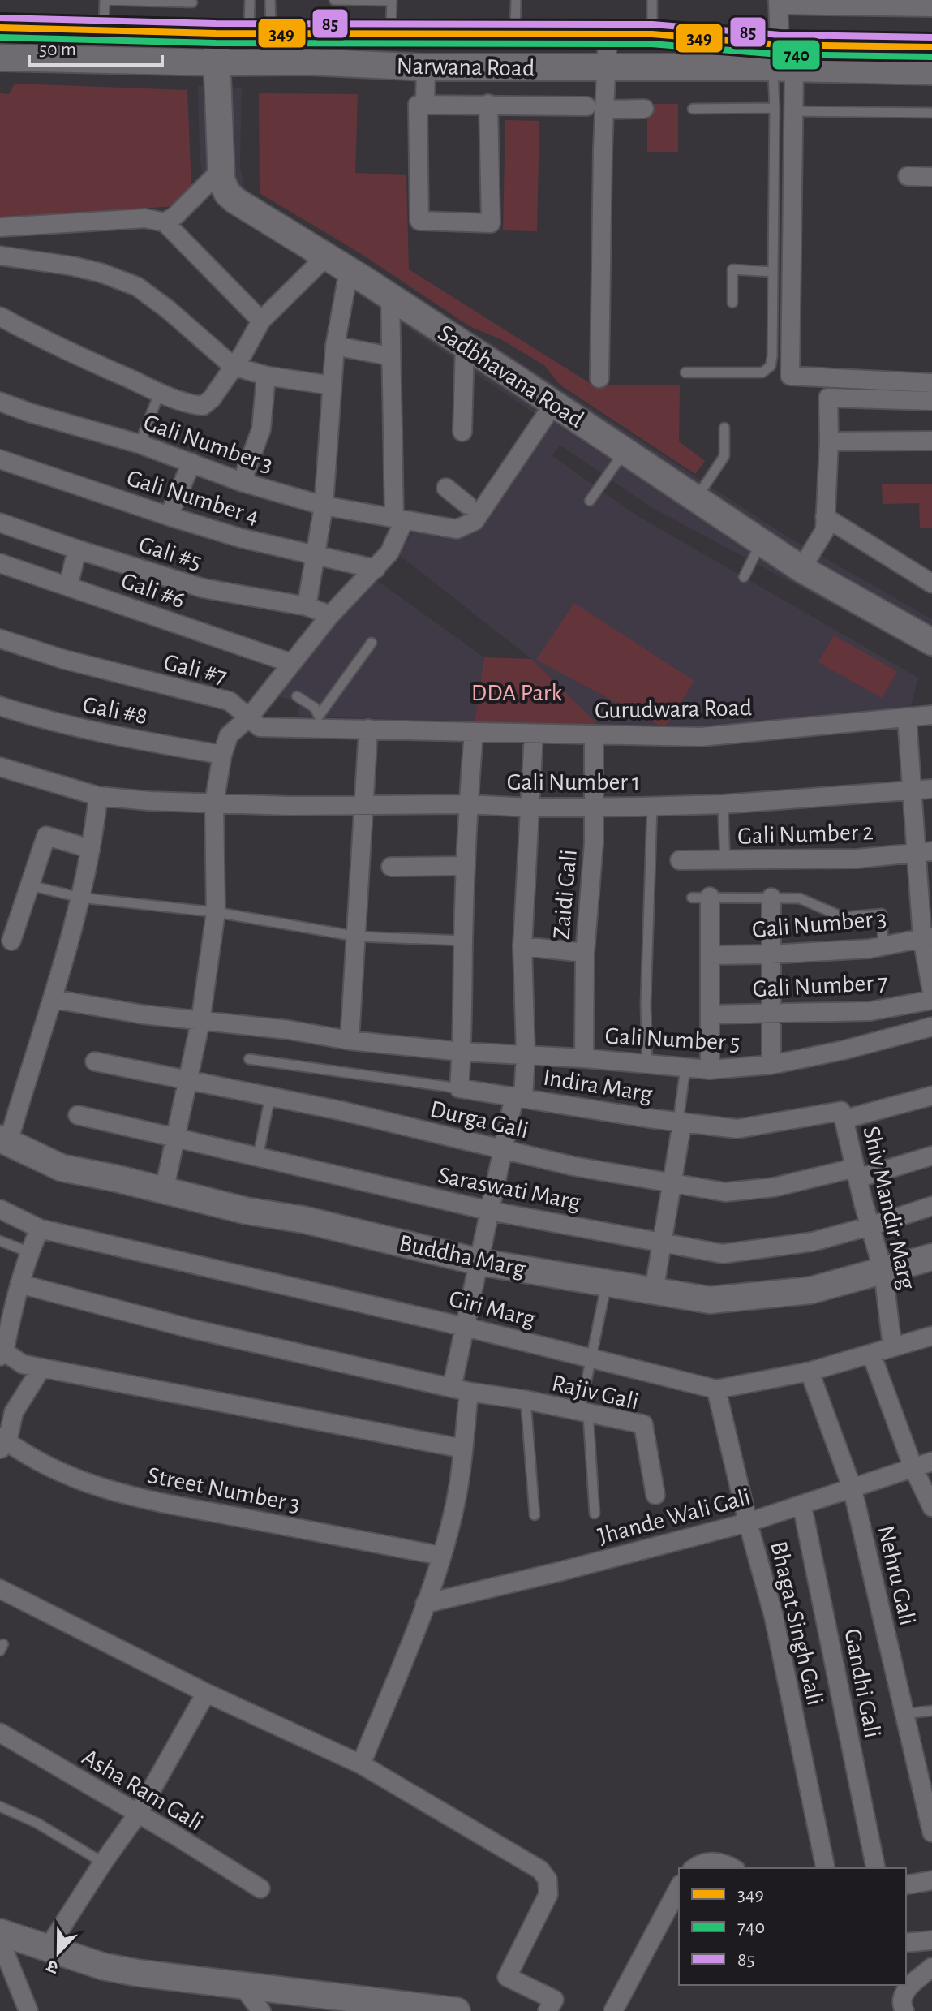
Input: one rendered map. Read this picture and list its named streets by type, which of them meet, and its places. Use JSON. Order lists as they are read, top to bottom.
{
  "streets": {
    "street": [
      "Narwana Road",
      "Sadbhavana Road",
      "Gali Number 3",
      "Gali Number 4",
      "Gali #5",
      "Gali #6",
      "Gali #7",
      "Gurudwara Road",
      "Gali #8",
      "Gali Number 1",
      "Gali Number 2",
      "Zaidi Gali",
      "Gali Number 7",
      "Gali Number 5",
      "Indira Marg",
      "Durga Gali",
      "Saraswati Marg",
      "Shiv Mandir Marg",
      "Buddha Marg",
      "Giri Marg",
      "Rajiv Gali",
      "Street Number 3",
      "Jhande Wali Gali",
      "Nehru Gali",
      "Bhagat Singh Gali",
      "Gandhi Gali",
      "Asha Ram Gali"
    ]
  },
  "crossings": [
    ["Narwana Road", "Sadbhavana Road"],
    ["Sadbhavana Road", "Gali Number 3"],
    ["Gali #7", "Gurudwara Road"],
    ["Gurudwara Road", "Zaidi Gali"],
    ["Gali Number 1", "Zaidi Gali"],
    ["Zaidi Gali", "Gali Number 5"],
    ["Indira Marg", "Shiv Mandir Marg"],
    ["Durga Gali", "Shiv Mandir Marg"],
    ["Saraswati Marg", "Shiv Mandir Marg"],
    ["Shiv Mandir Marg", "Buddha Marg"],
    ["Shiv Mandir Marg", "Giri Marg"],
    ["Giri Marg", "Nehru Gali"],
    ["Giri Marg", "Bhagat Singh Gali"],
    ["Jhande Wali Gali", "Nehru Gali"],
    ["Jhande Wali Gali", "Bhagat Singh Gali"],
    ["Jhande Wali Gali", "Gandhi Gali"]
  ],
  "parks": ["DDA Park"],
  "lines": ["transit line 85", "transit line 349", "transit line 740"],
  "legend": ["349", "740", "85"],
  "scale_bar": "50 m",
  "north": "bottom"
}
